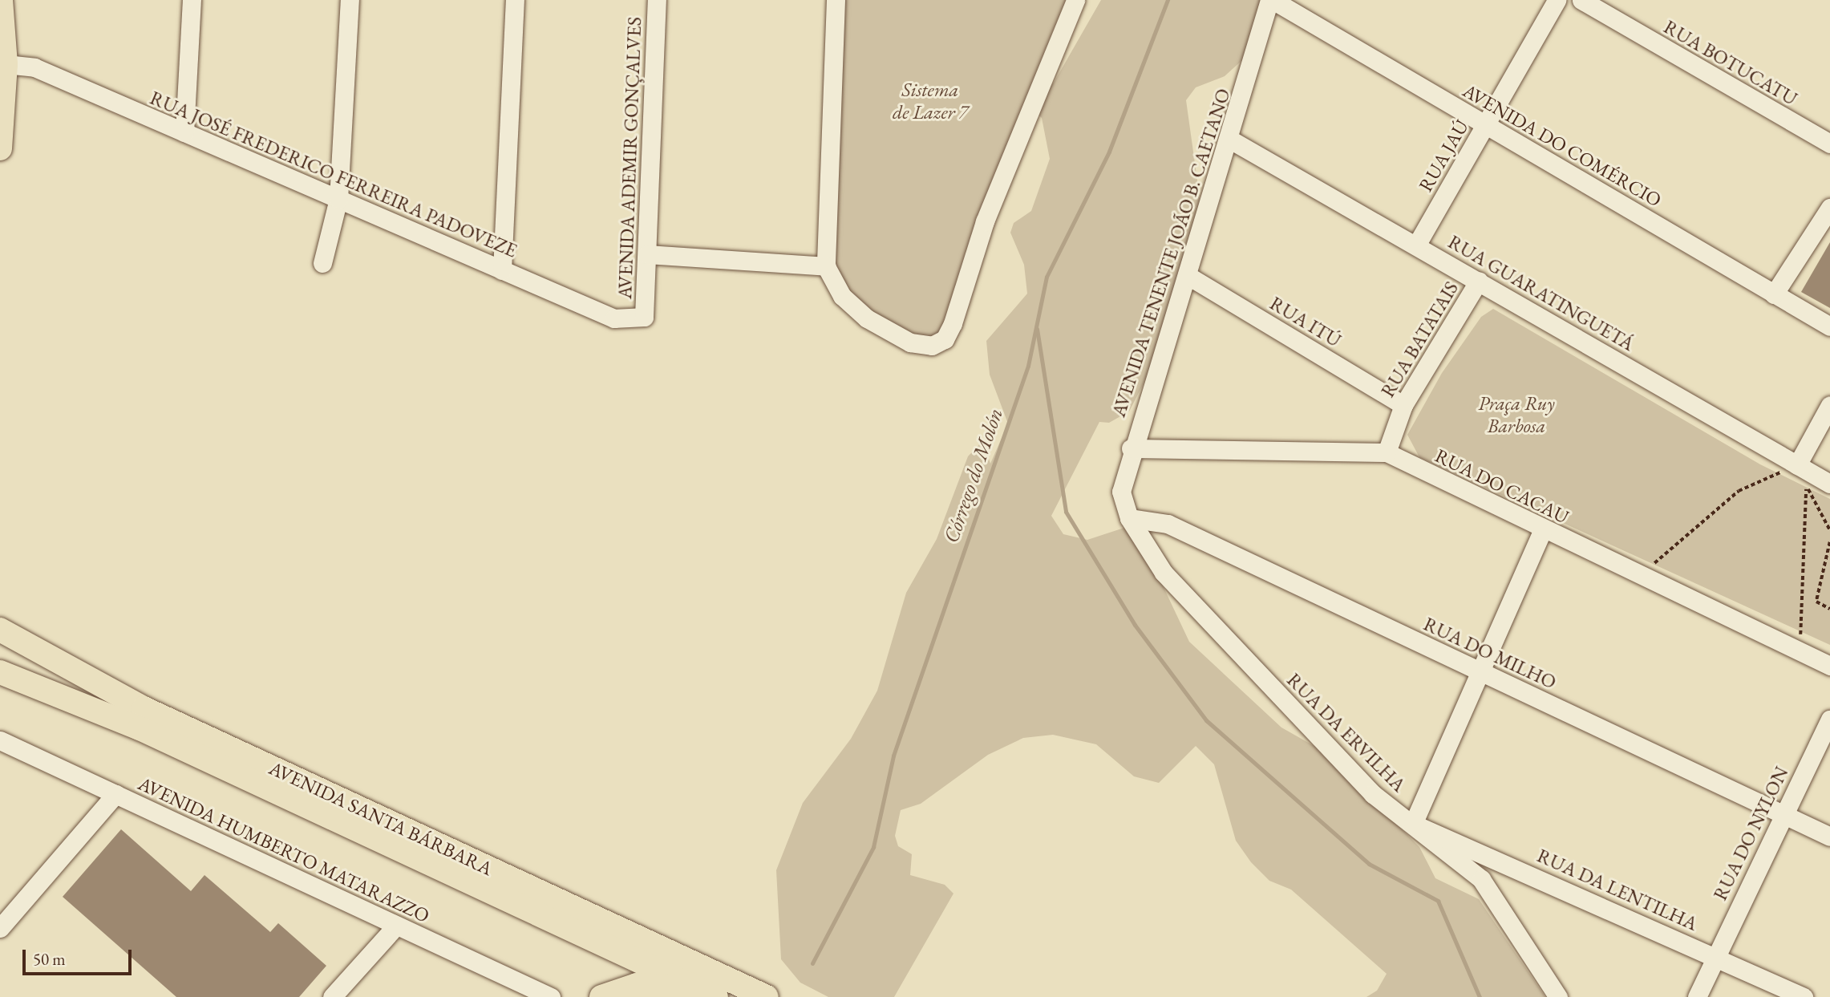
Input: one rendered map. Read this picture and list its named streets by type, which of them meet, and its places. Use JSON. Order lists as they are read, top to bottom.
{
  "streets": {
    "main road": ["AVENIDA SANTA BÁRBARA"],
    "street": [
      "RUA BOTUCATU",
      "AVENIDA DO COMÉRCIO",
      "RUA JAÚ",
      "AVENIDA ADEMIR GONÇALVES",
      "RUA JOSÉ FREDERICO FERREIRA PADOVEZE",
      "AVENIDA TENENTE JOÃO B. CAETANO",
      "RUA GUARATINGUETÁ",
      "RUA ITÚ",
      "RUA BATATAIS",
      "RUA DO CACAU",
      "RUA DO MILHO",
      "RUA DA ERVILHA",
      "RUA DO NYLON",
      "AVENIDA HUMBERTO MATARAZZO",
      "RUA DA LENTILHA"
    ]
  },
  "crossings": [
    ["AVENIDA DO COMÉRCIO", "RUA JAÚ"],
    ["AVENIDA DO COMÉRCIO", "AVENIDA TENENTE JOÃO B. CAETANO"],
    ["RUA JAÚ", "RUA GUARATINGUETÁ"],
    ["AVENIDA ADEMIR GONÇALVES", "RUA JOSÉ FREDERICO FERREIRA PADOVEZE"],
    ["AVENIDA TENENTE JOÃO B. CAETANO", "RUA GUARATINGUETÁ"],
    ["AVENIDA TENENTE JOÃO B. CAETANO", "RUA ITÚ"],
    ["AVENIDA TENENTE JOÃO B. CAETANO", "RUA DO CACAU"],
    ["AVENIDA TENENTE JOÃO B. CAETANO", "RUA DO MILHO"],
    ["AVENIDA TENENTE JOÃO B. CAETANO", "RUA DA ERVILHA"],
    ["RUA GUARATINGUETÁ", "RUA BATATAIS"],
    ["RUA ITÚ", "RUA BATATAIS"],
    ["RUA BATATAIS", "RUA DO CACAU"],
    ["RUA DO MILHO", "RUA DA ERVILHA"],
    ["RUA DO MILHO", "RUA DO NYLON"],
    ["RUA DA ERVILHA", "RUA DA LENTILHA"],
    ["RUA DO NYLON", "RUA DA LENTILHA"]
  ],
  "water": ["Córrego do Molón"],
  "parks": ["Sistema de Lazer 7", "Praça Ruy Barbosa"],
  "scale_bar": "50 m"
}
